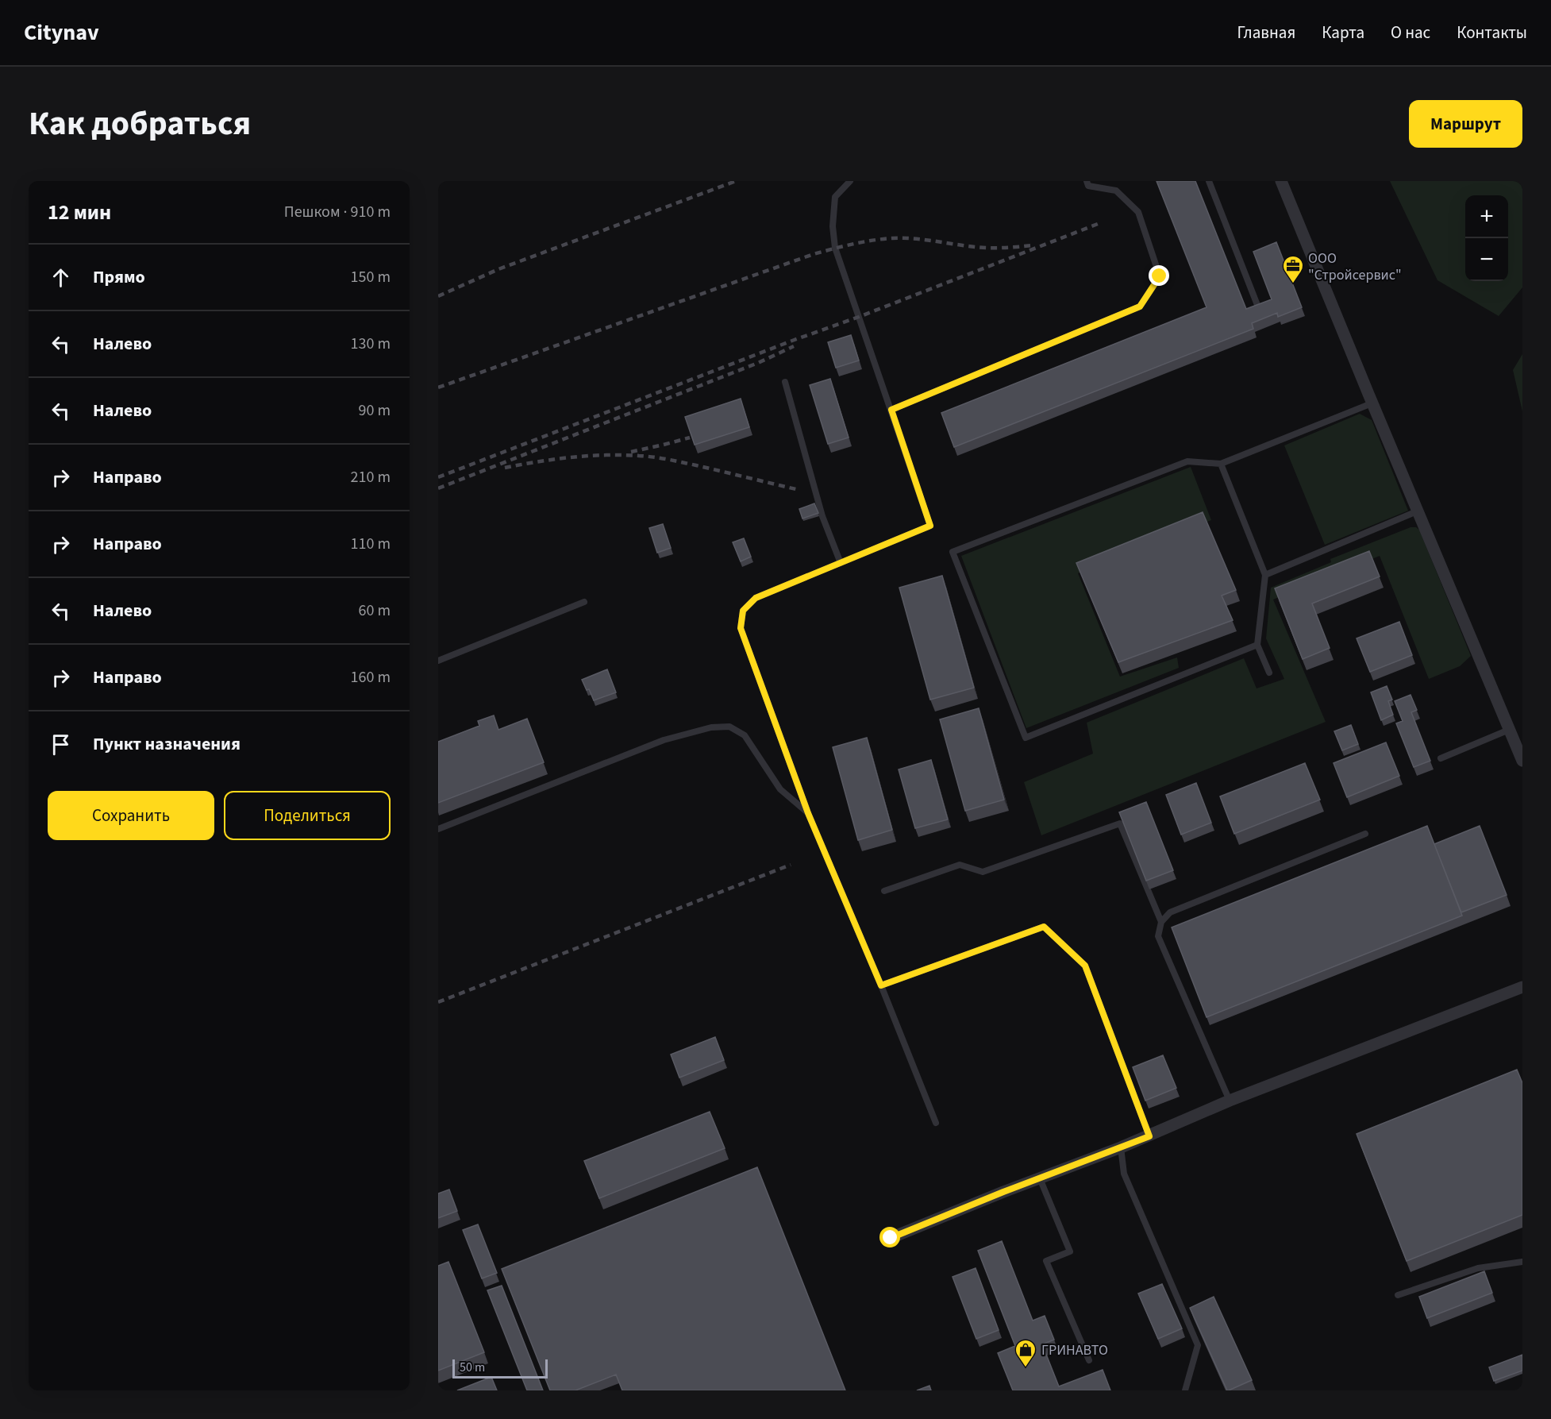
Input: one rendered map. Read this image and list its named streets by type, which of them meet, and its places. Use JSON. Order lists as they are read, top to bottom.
{
  "places": {
    "office": ["ООО \"Стройсервис\""],
    "shop": ["ГРИНАВТО"]
  },
  "scale_bar": "50 m",
  "page": {
    "header": "Citynav",
    "nav": [
      "Главная",
      "Карта",
      "О нас",
      "Контакты"
    ],
    "title": "Как добраться",
    "buttons": [
      "Маршрут",
      ["Сохранить", "Поделиться"]
    ],
    "heading": ["12 мин", "Пешком · 910 m"],
    "map_buttons": ["+", "−"],
    "list": [
      ["Прямо", "150 m"],
      ["Налево", "130 m"],
      ["Налево", "90 m"],
      ["Направо", "210 m"],
      ["Направо", "110 m"],
      ["Налево", "60 m"],
      ["Направо", "160 m"],
      "Пункт назначения"
    ],
    "scale": "50 m"
  }
}
